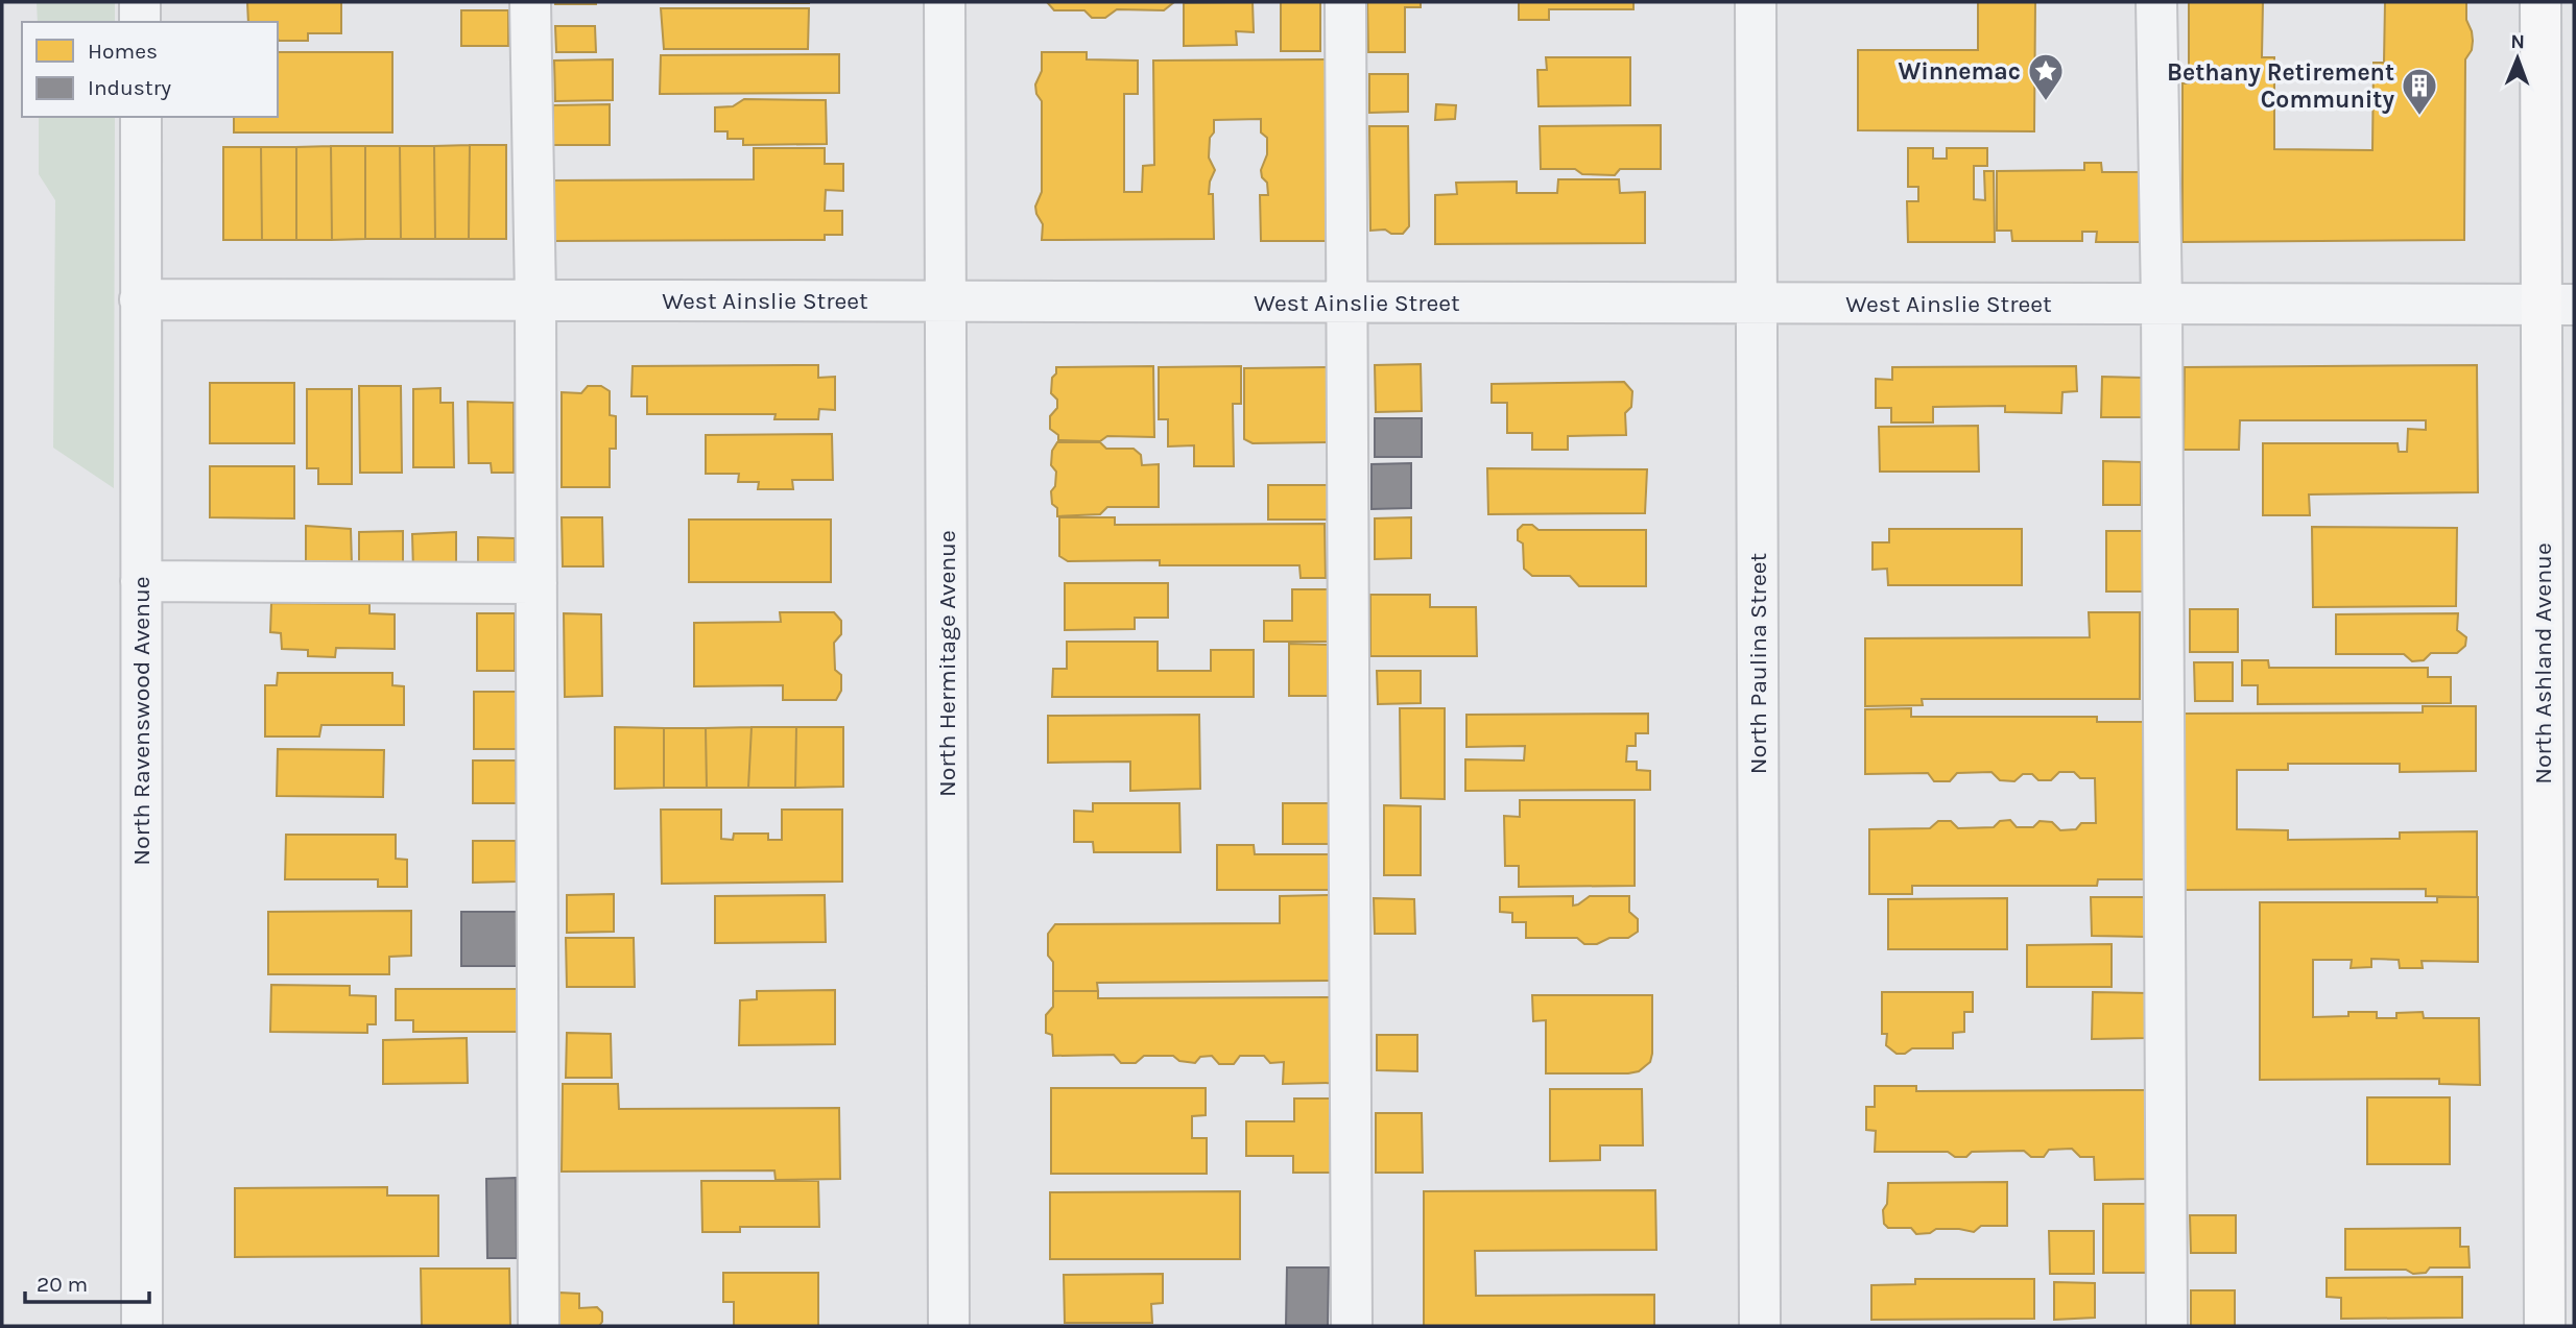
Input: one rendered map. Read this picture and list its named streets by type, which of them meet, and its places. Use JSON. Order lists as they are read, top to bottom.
{
  "streets": {
    "main road": ["North Ashland Avenue"],
    "street": [
      "West Ainslie Street",
      "North Hermitage Avenue",
      "North Paulina Street",
      "North Ravenswood Avenue"
    ]
  },
  "crossings": [
    ["West Ainslie Street", "North Hermitage Avenue"],
    ["West Ainslie Street", "North Paulina Street"],
    ["West Ainslie Street", "North Ashland Avenue"],
    ["West Ainslie Street", "North Ravenswood Avenue"]
  ],
  "places": {
    "place": ["Winnemac"],
    "building": ["Bethany Retirement Community"]
  },
  "legend": ["Homes", "Industry"],
  "scale_bar": "20 m",
  "north": "top"
}
